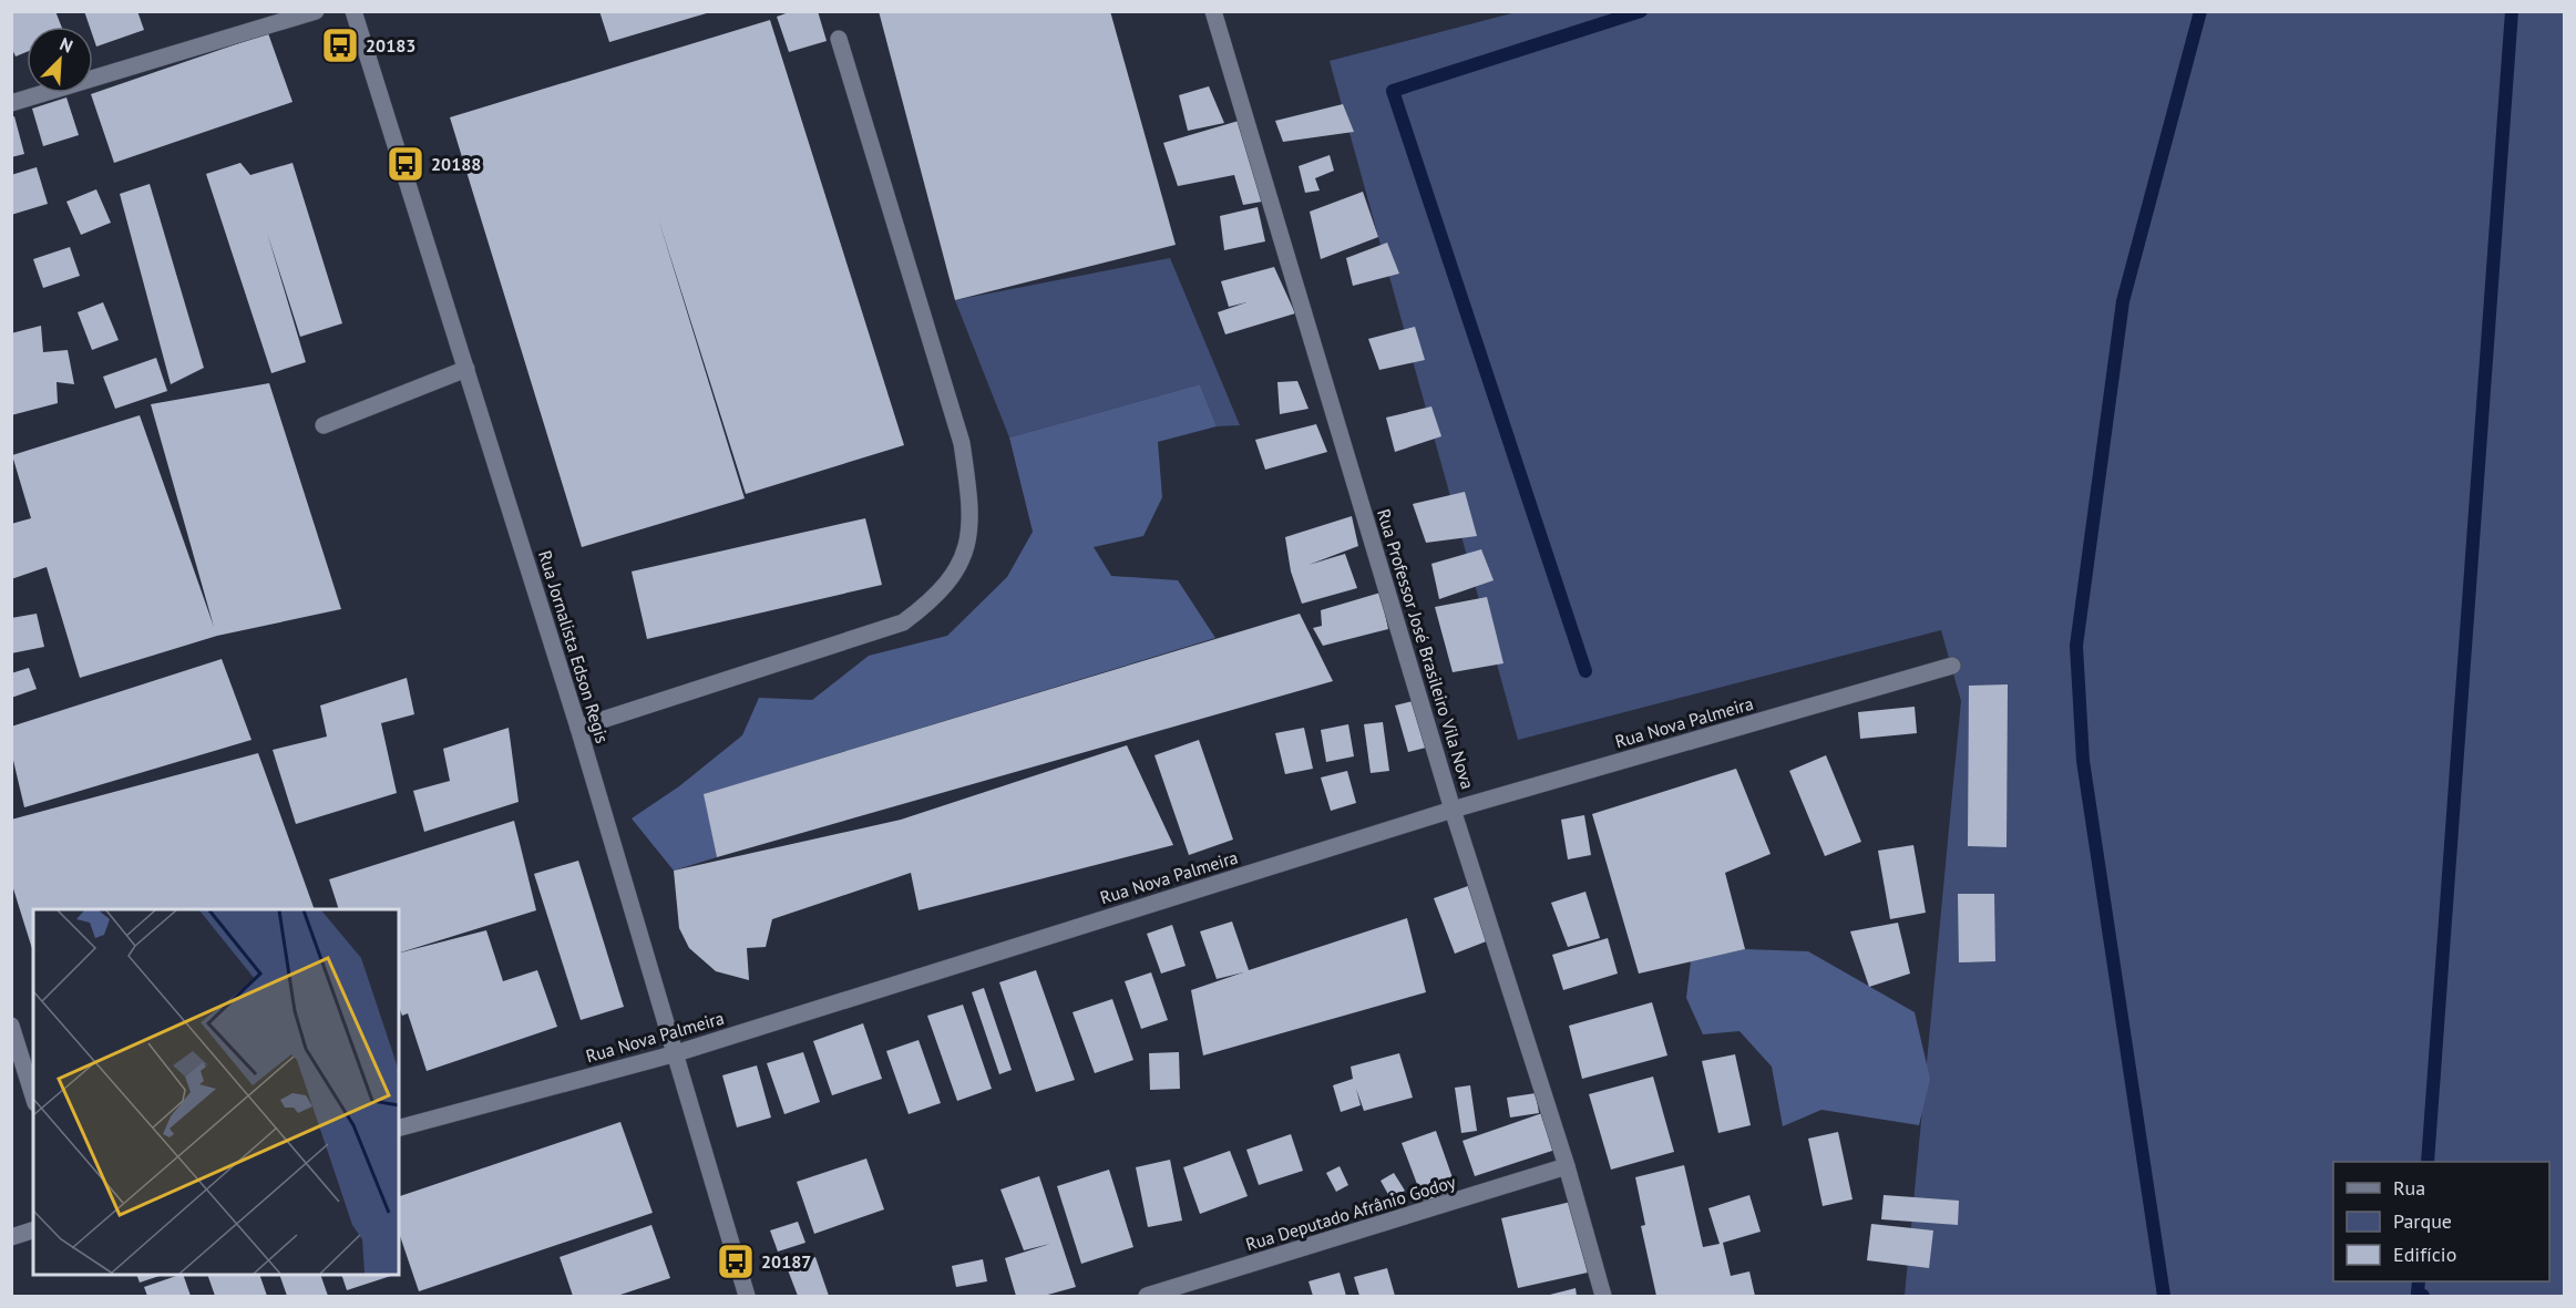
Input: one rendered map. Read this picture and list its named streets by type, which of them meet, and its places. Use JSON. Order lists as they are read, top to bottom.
{
  "streets": {
    "street": [
      "Rua Jornalista Edson Regis",
      "Rua Professor José Brasileiro Vila Nova",
      "Rua Nova Palmeira",
      "Rua Deputado Afrânio Godoy"
    ]
  },
  "crossings": [
    ["Rua Jornalista Edson Regis", "Rua Nova Palmeira"],
    ["Rua Professor José Brasileiro Vila Nova", "Rua Nova Palmeira"],
    ["Rua Professor José Brasileiro Vila Nova", "Rua Deputado Afrânio Godoy"]
  ],
  "places": {
    "bus stop": ["20183", "20188", "20187"]
  },
  "legend": ["Rua", "Parque", "Edifício"],
  "north": "top right"
}
